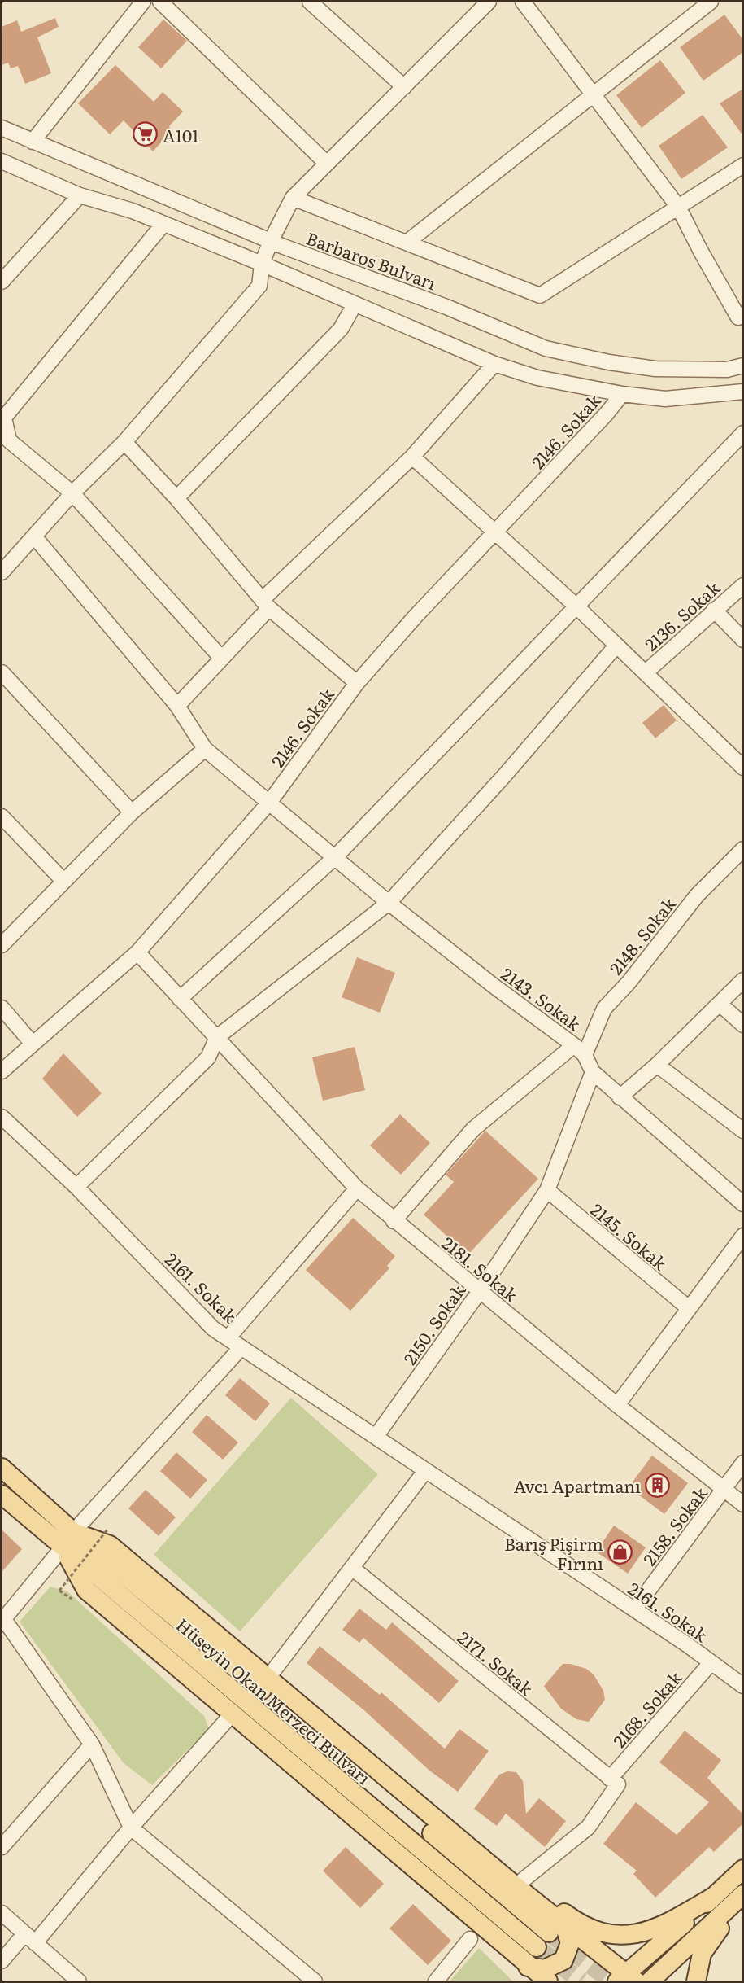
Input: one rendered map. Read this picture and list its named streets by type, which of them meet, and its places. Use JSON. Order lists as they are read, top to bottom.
{
  "streets": {
    "main road": ["Hüseyin Okan Merzeci Bulvarı"],
    "street": [
      "Barbaros Bulvarı",
      "2146. Sokak",
      "2136. Sokak",
      "2148. Sokak",
      "2143. Sokak",
      "2145. Sokak",
      "2181. Sokak",
      "2161. Sokak",
      "2150. Sokak",
      "2158. Sokak",
      "2171. Sokak",
      "2168. Sokak"
    ]
  },
  "crossings": [
    ["2146. Sokak", "2143. Sokak"],
    ["2146. Sokak", "2181. Sokak"],
    ["2148. Sokak", "2143. Sokak"],
    ["2143. Sokak", "2150. Sokak"],
    ["2145. Sokak", "2150. Sokak"],
    ["2181. Sokak", "2150. Sokak"],
    ["2181. Sokak", "2158. Sokak"],
    ["2161. Sokak", "2150. Sokak"],
    ["2161. Sokak", "2158. Sokak"],
    ["2161. Sokak", "2168. Sokak"],
    ["2171. Sokak", "2168. Sokak"]
  ],
  "places": {
    "supermarket": ["A101"],
    "building": ["Avcı Apartmanı"],
    "shop": ["Barış Pişirm Fırını"]
  }
}
